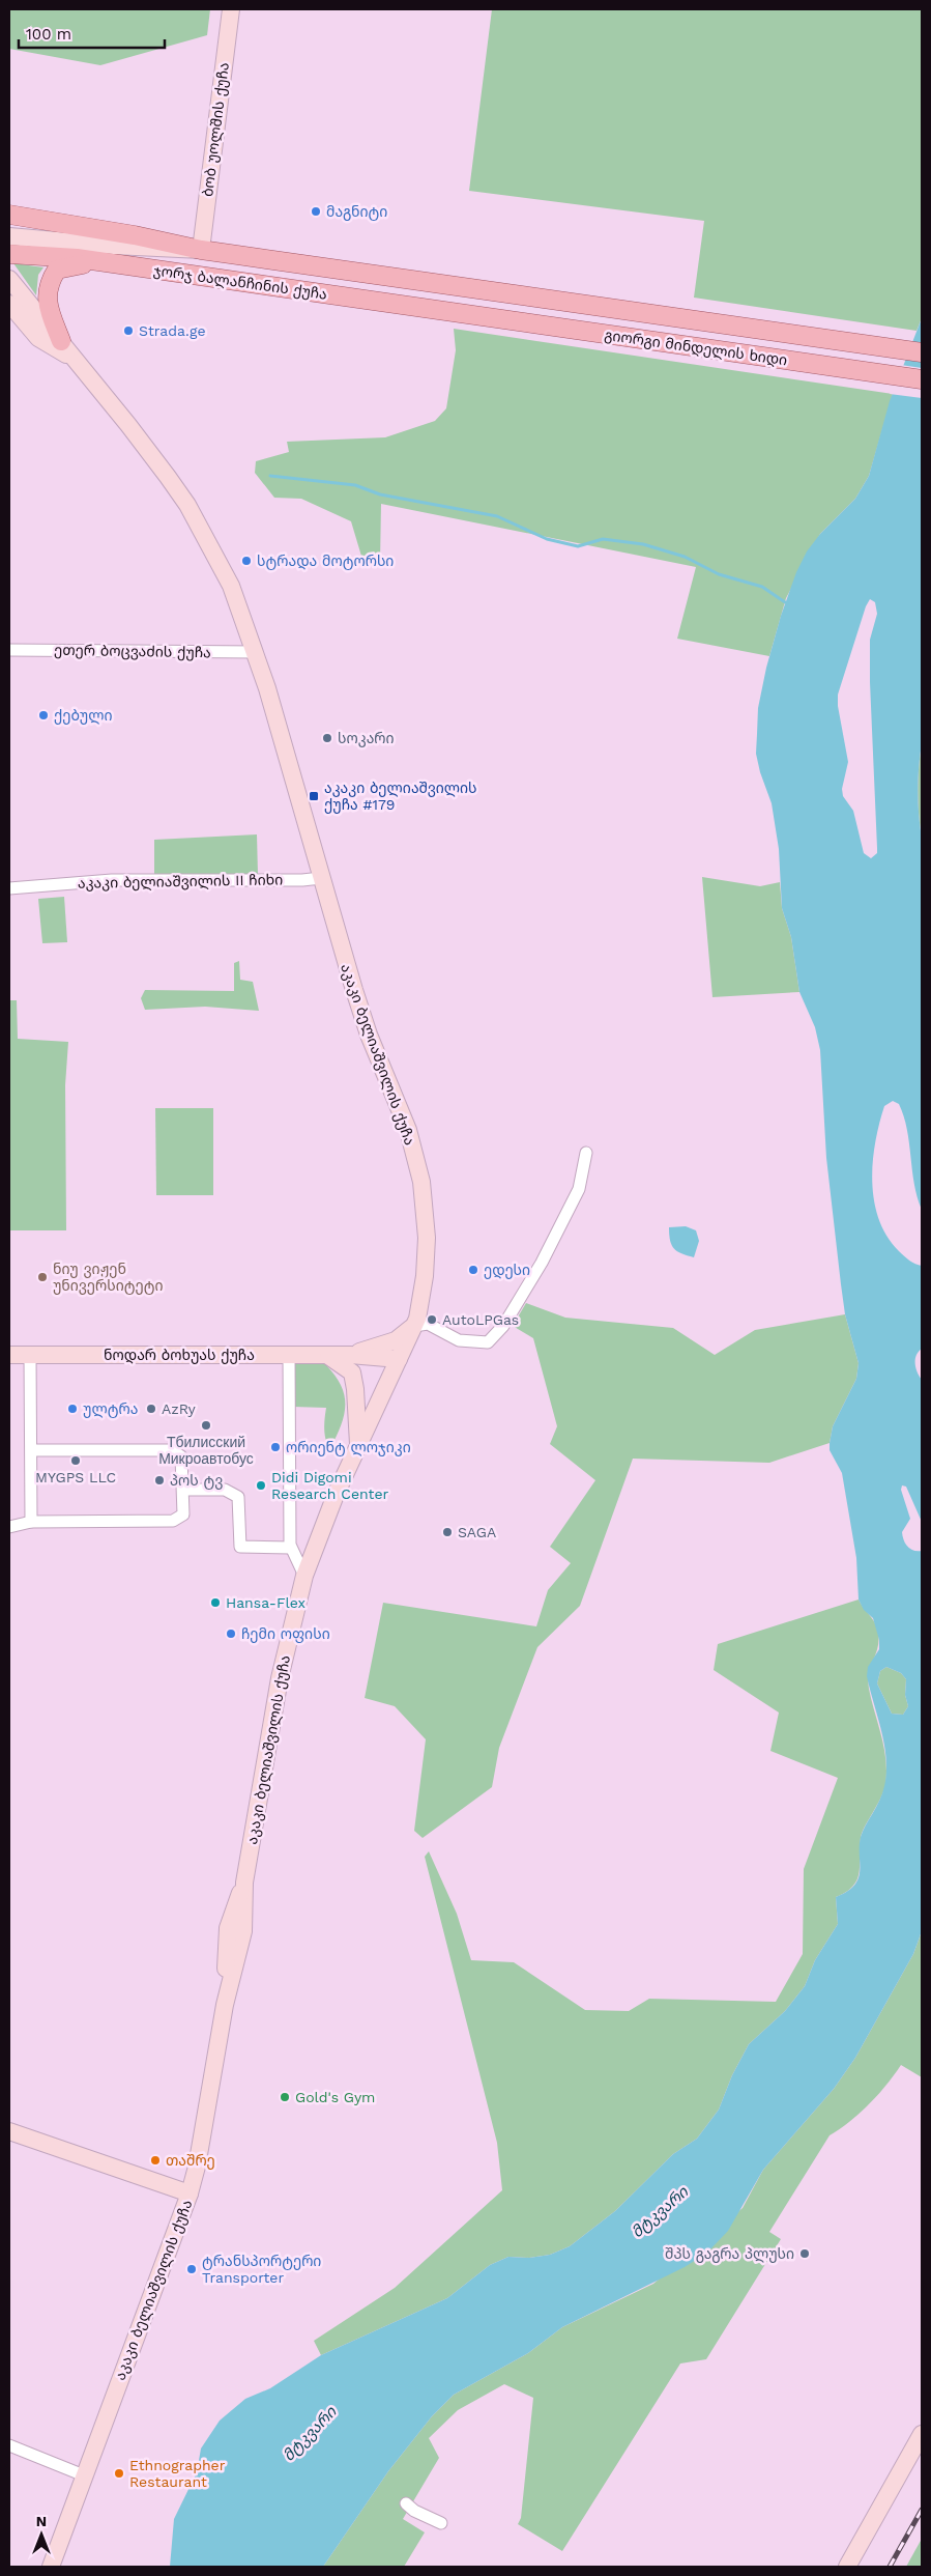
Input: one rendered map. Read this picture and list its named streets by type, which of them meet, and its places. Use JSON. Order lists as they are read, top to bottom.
{
  "streets": {
    "main road": [
      "ბობ უოლშის ქუჩა",
      "ჯორჯ ბალანჩინის ქუჩა",
      "გიორგი მინდელის ხიდი",
      "აკაკი ბელიაშვილის ქუჩა",
      "ნოდარ ბოხუას ქუჩა"
    ],
    "street": ["ეთერ ბოცვაძის ქუჩა", "აკაკი ბელიაშვილის II ჩიხი"]
  },
  "crossings": [
    ["ბობ უოლშის ქუჩა", "გიორგი მინდელის ხიდი"],
    ["ჯორჯ ბალანჩინის ქუჩა", "გიორგი მინდელის ხიდი"],
    ["ეთერ ბოცვაძის ქუჩა", "აკაკი ბელიაშვილის ქუჩა"],
    ["აკაკი ბელიაშვილის II ჩიხი", "აკაკი ბელიაშვილის ქუჩა"]
  ],
  "water": ["მტკვარი"],
  "places": {
    "other": [
      "მაგნიტი",
      "Strada.ge",
      "სტრადა მოტორსი",
      "ქებული",
      "სოკარი",
      "ედესი",
      "ნიუ ვიჟენ უნივერსიტეტი",
      "AutoLPGas",
      "ულტრა",
      "AzRy",
      "Тбилисский Микроавтобус",
      "ორიენტ ლოჯიკი",
      "MYGPS LLC",
      "პოს ტვ",
      "Didi Digomi Research Center",
      "SAGA",
      "Hansa-Flex",
      "ჩემი ოფისი",
      "Gold's Gym",
      "თაშრე",
      "შპს გაგრა პლუსი",
      "ტრანსპორტერი Transporter",
      "Ethnographer Restaurant"
    ],
    "transit": ["აკაკი ბელიაშვილის ქუჩა #179"]
  },
  "scale_bar": "100 m",
  "north": "top"
}
